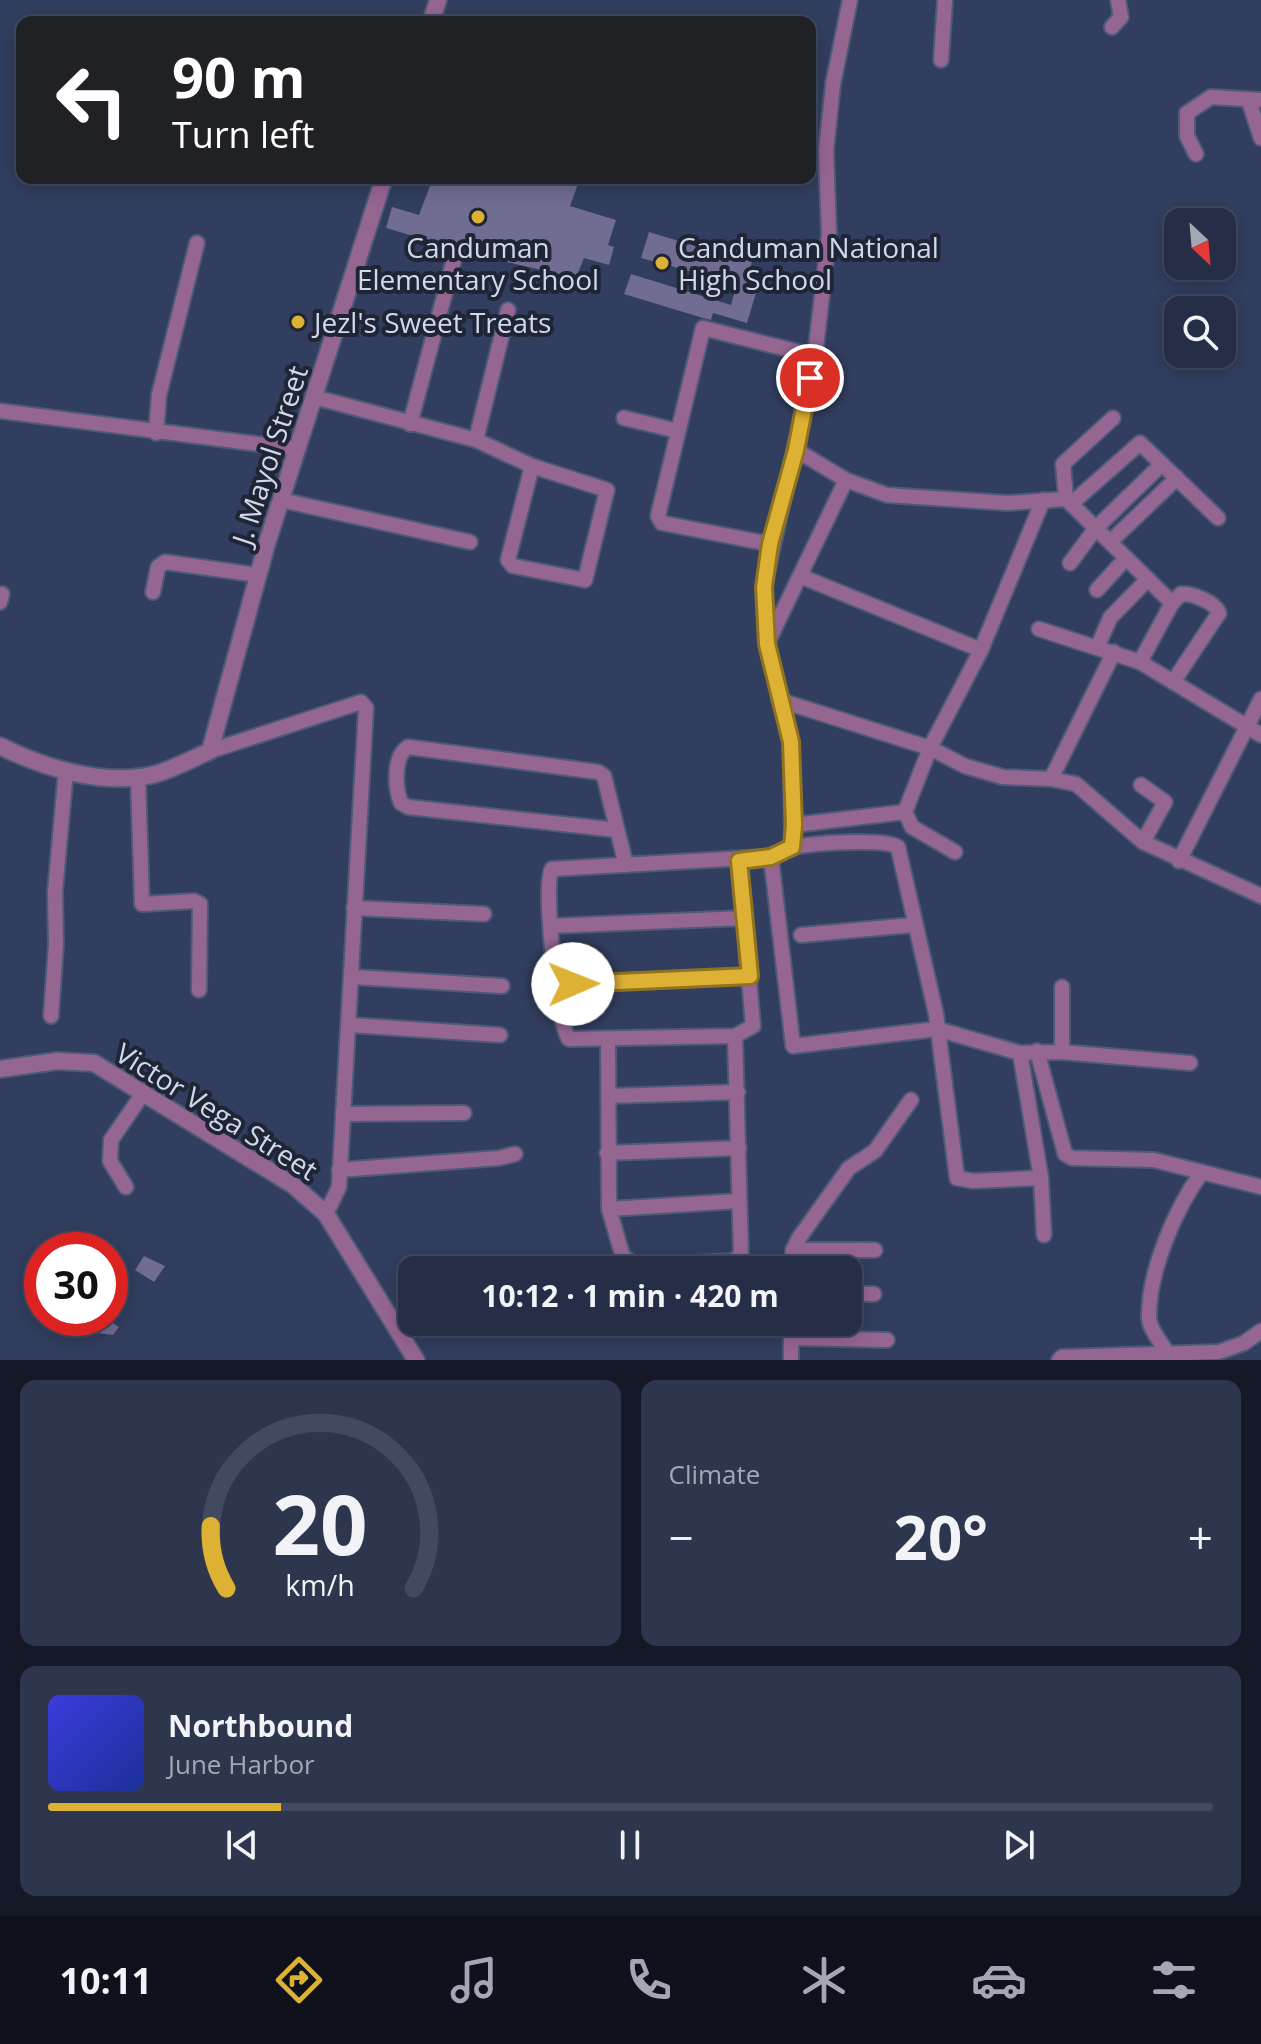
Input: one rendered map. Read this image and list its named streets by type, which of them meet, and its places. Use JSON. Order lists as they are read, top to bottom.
{
  "streets": {
    "street": ["J. Mayol Street", "Victor Vega Street"]
  },
  "places": ["Canduman Elementary School", "Canduman National High School", "Jezl's Sweet Treats"],
  "north": "bottom right",
  "page": {
    "turn": ["90 m", "Turn left"],
    "limit": "30",
    "trip": "10:12 · 1 min · 420 m",
    "tile": "Climate",
    "heat": ["−", "20°", "+"],
    "song": ["Northbound", "June Harbor"],
    "tabs": "10:11",
    "gauge": ["20", "km/h"]
  }
}
